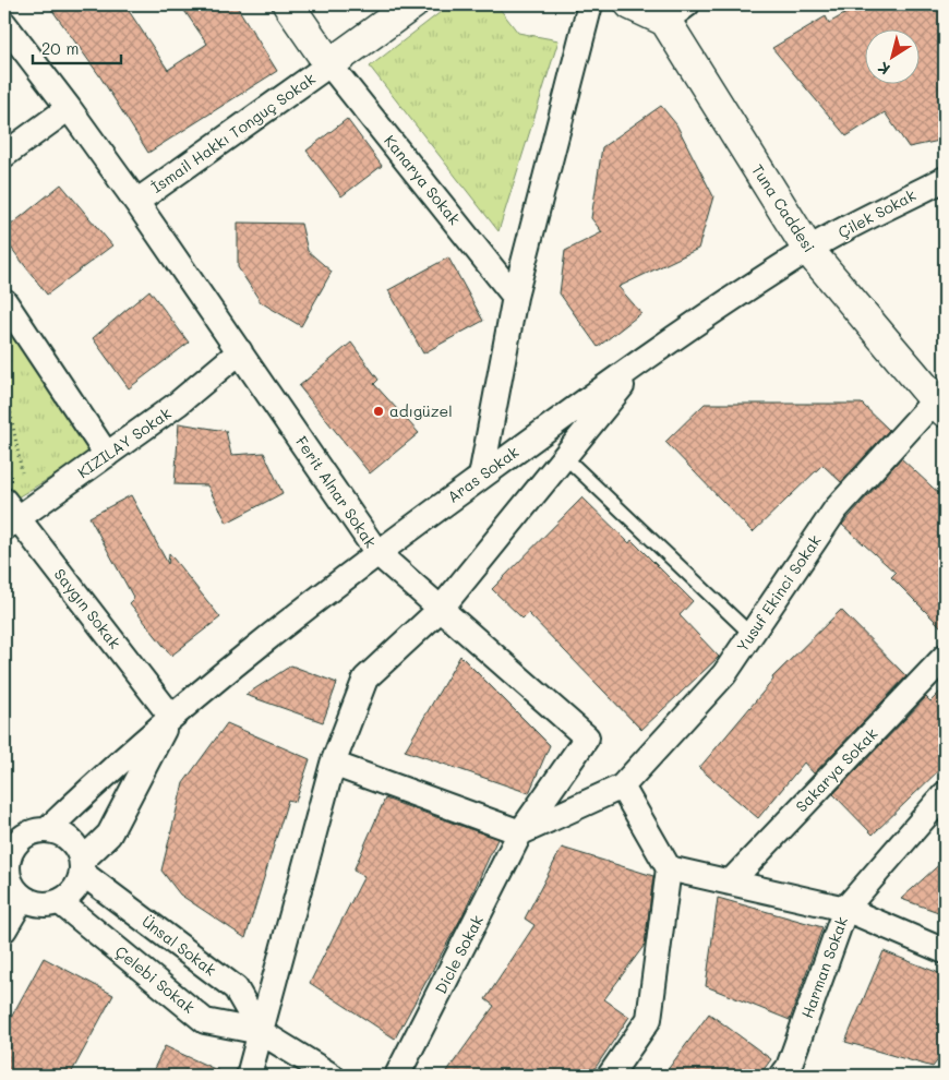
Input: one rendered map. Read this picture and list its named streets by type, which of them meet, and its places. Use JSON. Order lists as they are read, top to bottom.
{
  "streets": {
    "street": [
      "İsmail Hakkı Tonguç Sokak",
      "Kanarya Sokak",
      "Tuna Caddesi",
      "Çilek Sokak",
      "KIZILAY Sokak",
      "Aras Sokak",
      "Ferit Alnar Sokak",
      "Yusuf Ekinci Sokak",
      "Saygın Sokak",
      "Sakarya Sokak",
      "Ünsal Sokak",
      "Dicle Sokak",
      "Harman Sokak",
      "Çelebi Sokak"
    ]
  },
  "crossings": [
    ["İsmail Hakkı Tonguç Sokak", "Kanarya Sokak"],
    ["İsmail Hakkı Tonguç Sokak", "Ferit Alnar Sokak"],
    ["Tuna Caddesi", "Çilek Sokak"],
    ["Tuna Caddesi", "Aras Sokak"],
    ["Tuna Caddesi", "Yusuf Ekinci Sokak"],
    ["Çilek Sokak", "Aras Sokak"],
    ["KIZILAY Sokak", "Ferit Alnar Sokak"],
    ["KIZILAY Sokak", "Saygın Sokak"],
    ["Aras Sokak", "Ferit Alnar Sokak"],
    ["Aras Sokak", "Saygın Sokak"],
    ["Aras Sokak", "Ünsal Sokak"],
    ["Aras Sokak", "Çelebi Sokak"],
    ["Ferit Alnar Sokak", "Dicle Sokak"],
    ["Ünsal Sokak", "Çelebi Sokak"]
  ],
  "places": ["adıgüzel"],
  "scale_bar": "20 m",
  "north": "bottom left"
}
